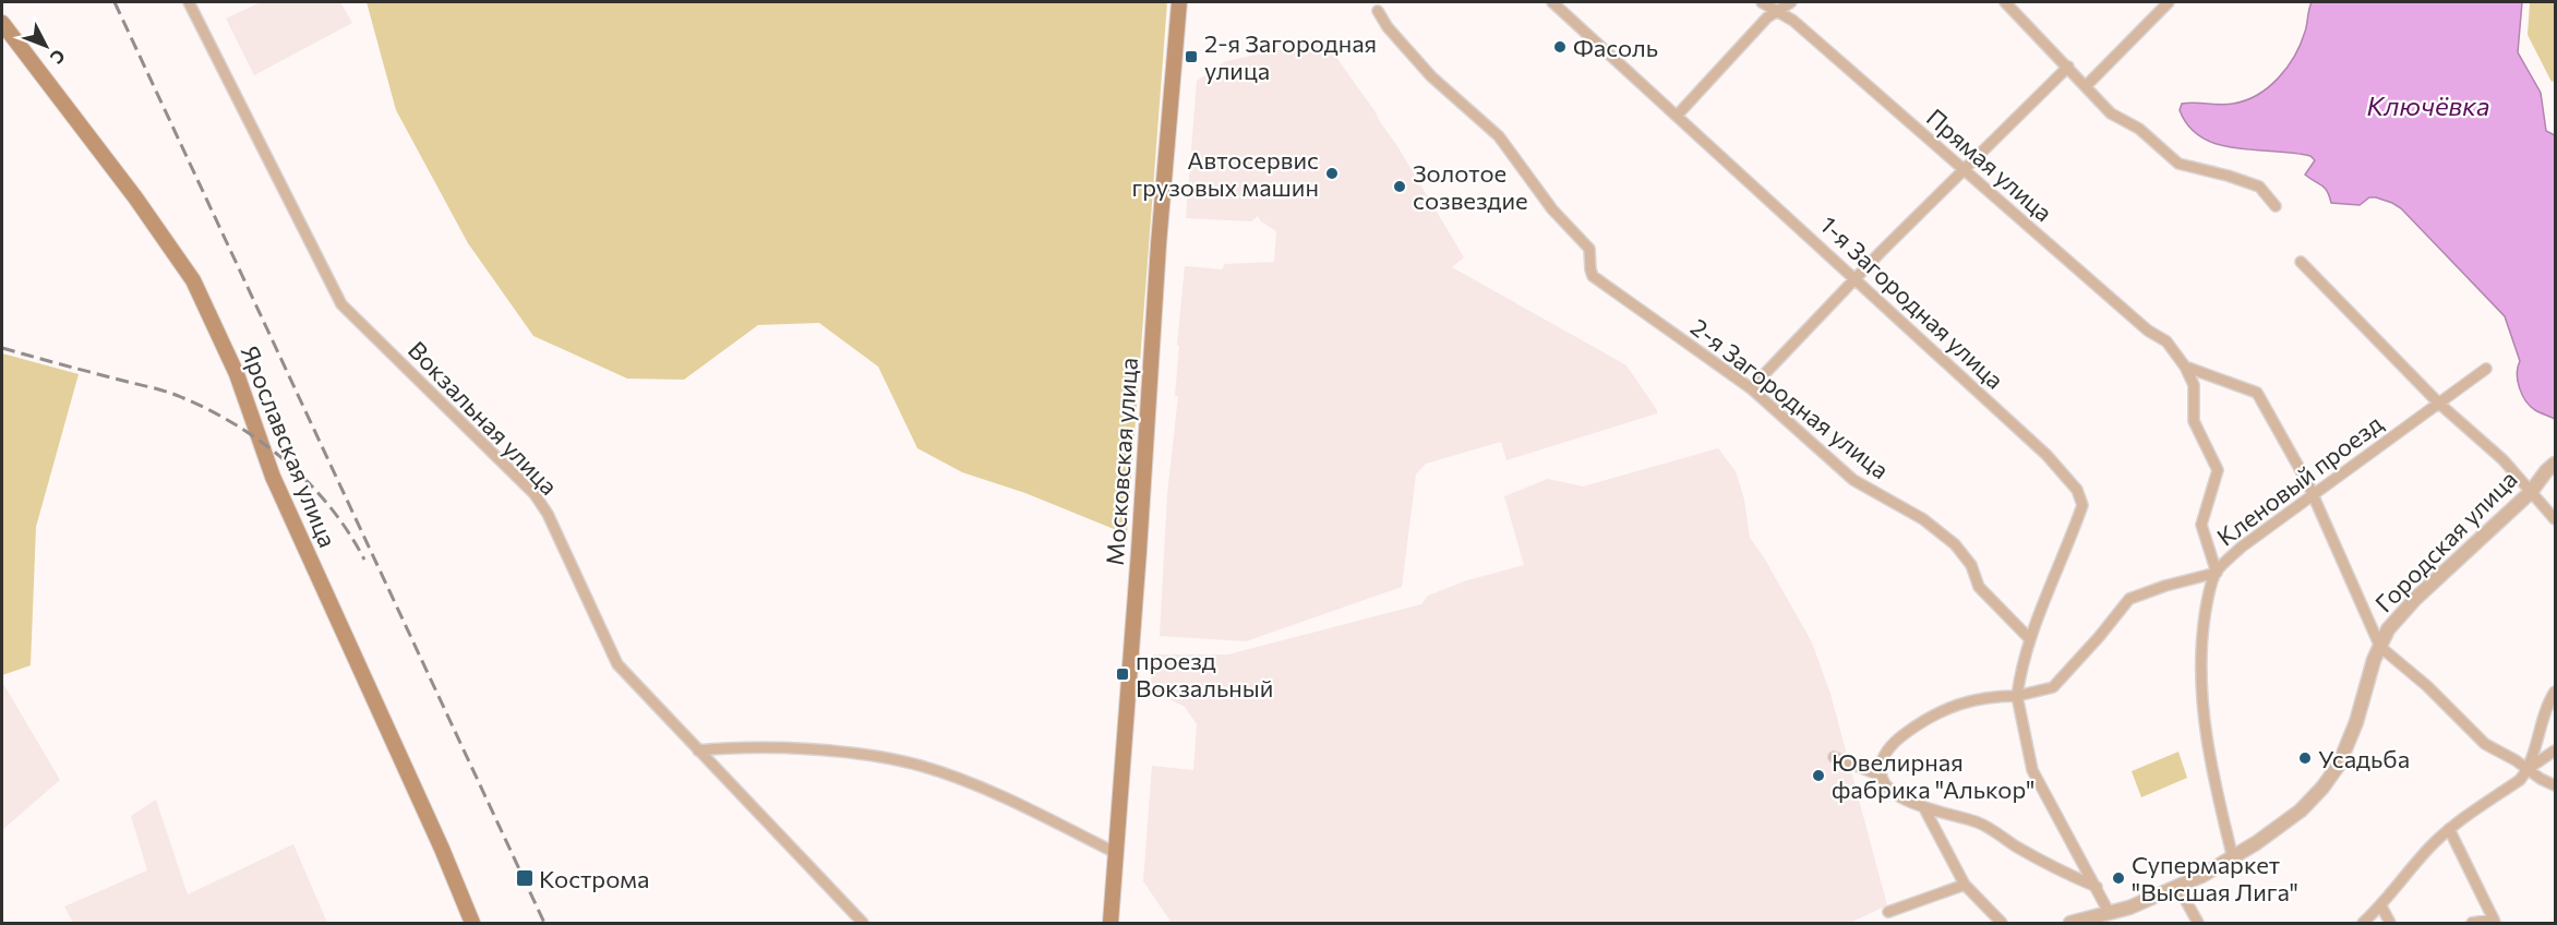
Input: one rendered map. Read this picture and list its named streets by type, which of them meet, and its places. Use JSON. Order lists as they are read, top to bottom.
{
  "streets": {
    "main road": ["Ярославская улица", "Московская улица"],
    "street": [
      "Прямая улица",
      "1-я Загородная улица",
      "2-я Загородная улица",
      "Вокзальная улица",
      "Кленовый проезд",
      "Городская улица"
    ]
  },
  "crossings": [
    ["1-я Загородная улица", "2-я Загородная улица"],
    ["Кленовый проезд", "Городская улица"]
  ],
  "water": ["Ключёвка"],
  "places": {
    "other": [
      "Фасоль",
      "Автосервис грузовых машин",
      "Золотое созвездие",
      "Усадьба",
      "Ювелирная фабрика \"Алькор\"",
      "Супермаркет \"Высшая Лига\""
    ],
    "transit": ["2-я Загородная улица", "проезд Вокзальный", "Кострома"]
  },
  "north": "bottom right"
}
